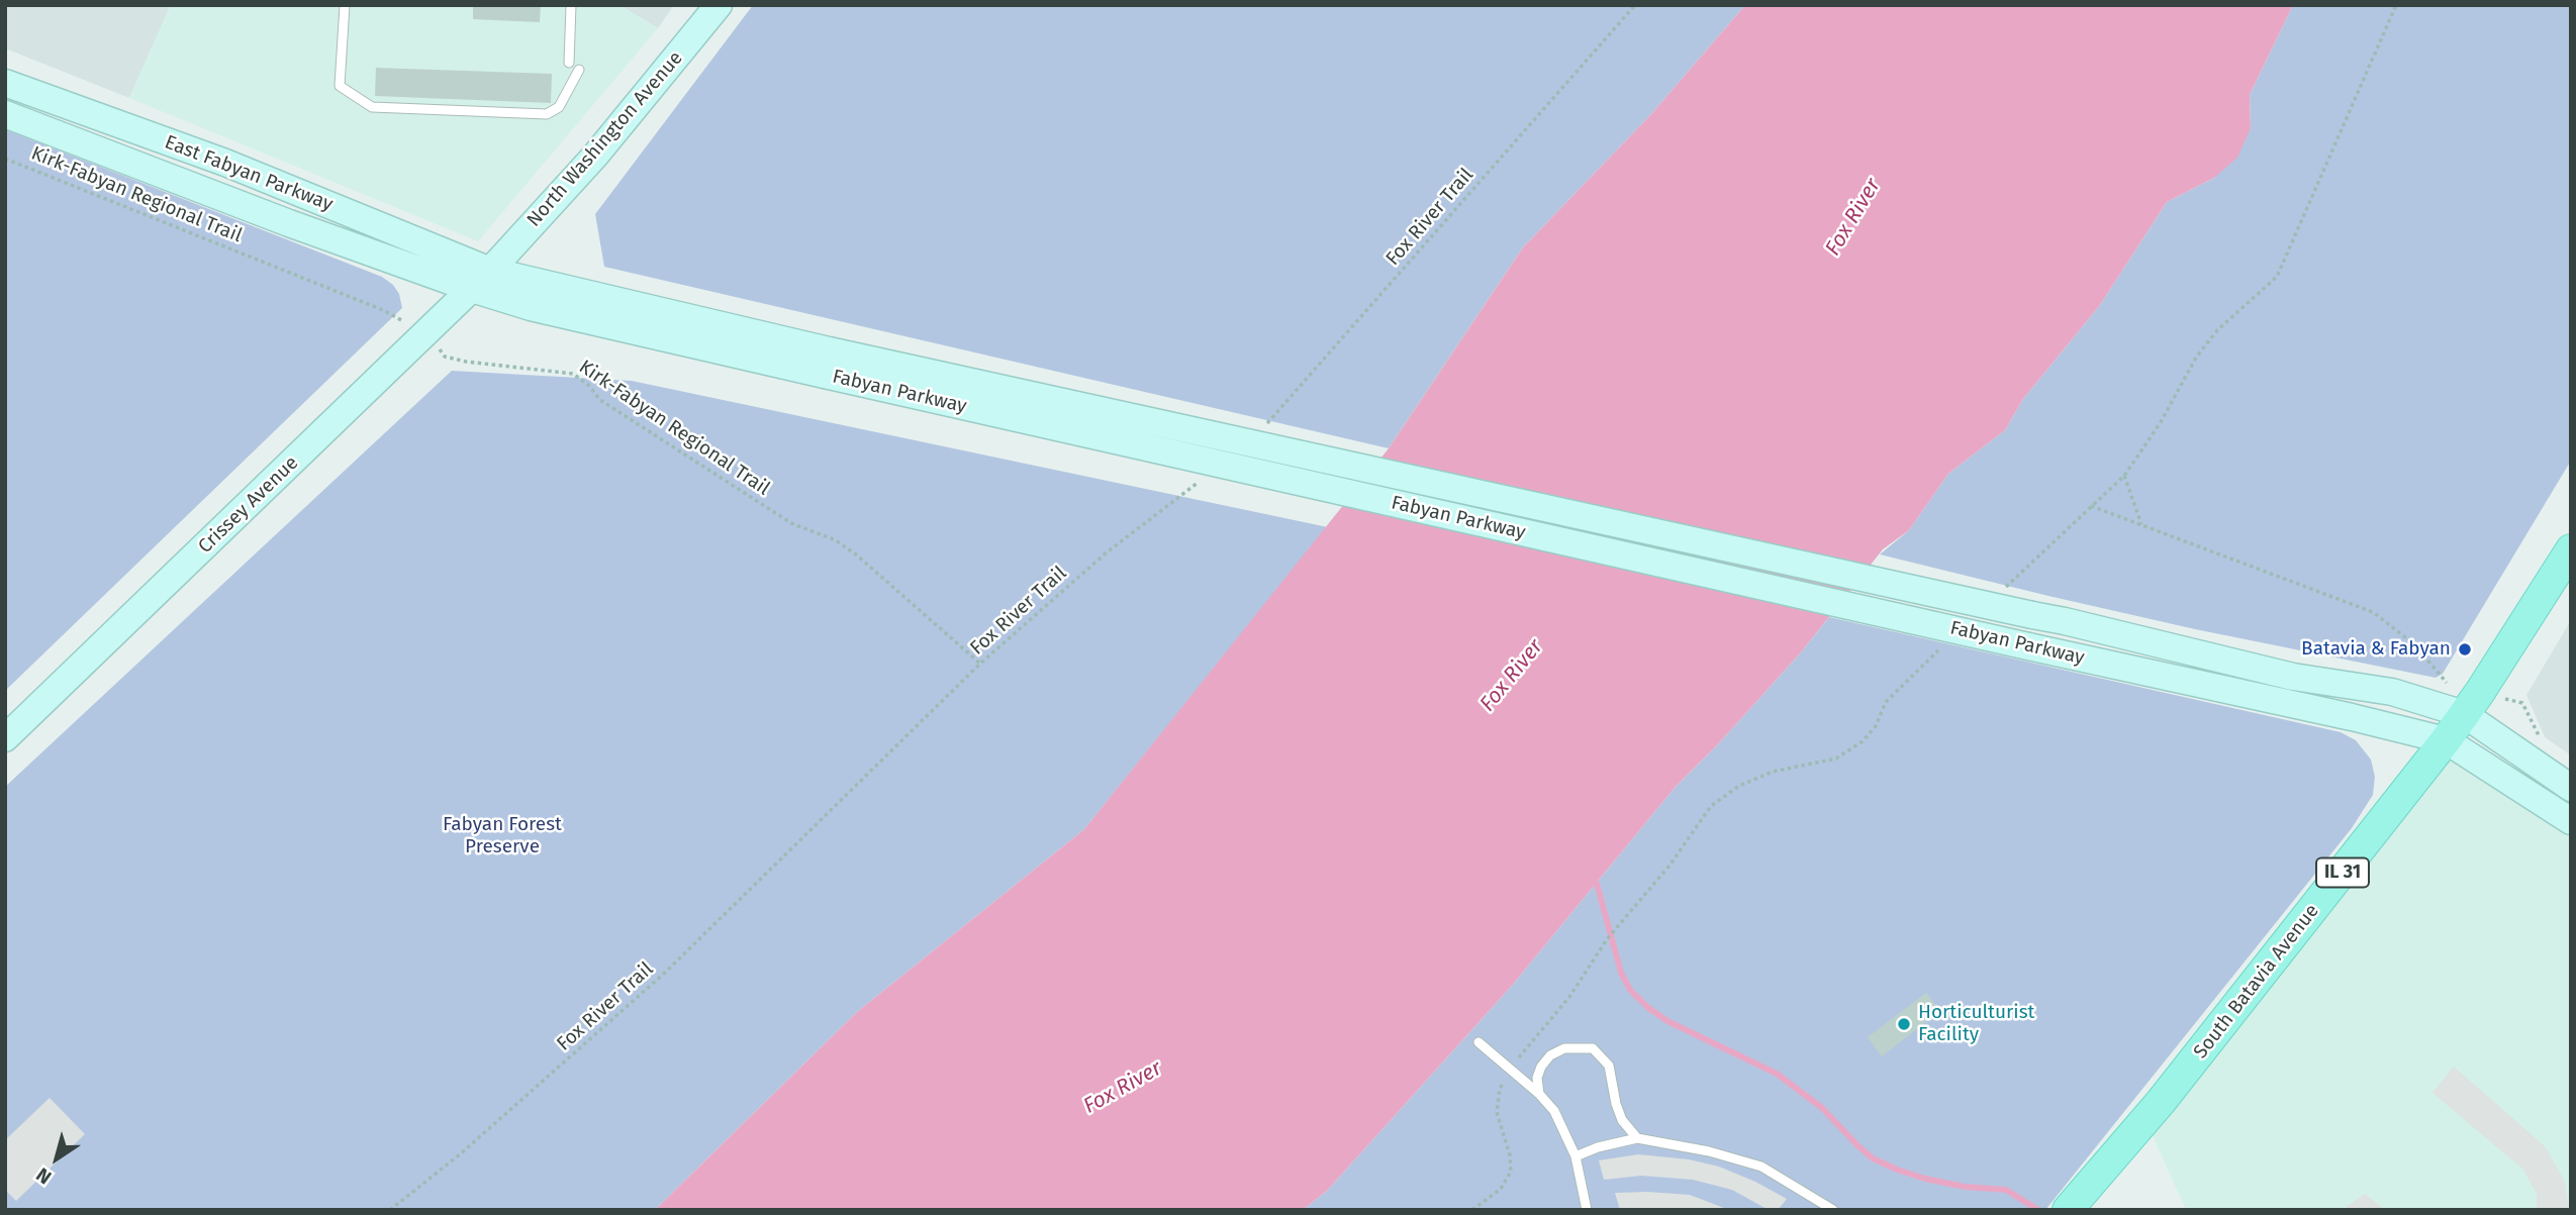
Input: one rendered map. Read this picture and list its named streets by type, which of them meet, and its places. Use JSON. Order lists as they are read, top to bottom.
{
  "streets": {
    "main road": [
      "North Washington Avenue",
      "East Fabyan Parkway",
      "Fabyan Parkway",
      "Crissey Avenue",
      "IL 31",
      "South Batavia Avenue"
    ],
    "path": ["Kirk-Fabyan Regional Trail", "Fox River Trail"]
  },
  "crossings": [
    ["North Washington Avenue", "East Fabyan Parkway"],
    ["North Washington Avenue", "Fabyan Parkway"],
    ["North Washington Avenue", "Crissey Avenue"],
    ["East Fabyan Parkway", "Fabyan Parkway"],
    ["East Fabyan Parkway", "Crissey Avenue"],
    ["Kirk-Fabyan Regional Trail", "Fox River Trail"],
    ["Kirk-Fabyan Regional Trail", "Crissey Avenue"],
    ["Fabyan Parkway", "Crissey Avenue"],
    ["Fabyan Parkway", "IL 31"],
    ["Fabyan Parkway", "South Batavia Avenue"],
    ["IL 31", "South Batavia Avenue"]
  ],
  "water": ["Fox River"],
  "parks": ["Fabyan Forest Preserve"],
  "places": ["Batavia & Fabyan", "Horticulturist Facility"],
  "north": "bottom left"
}
